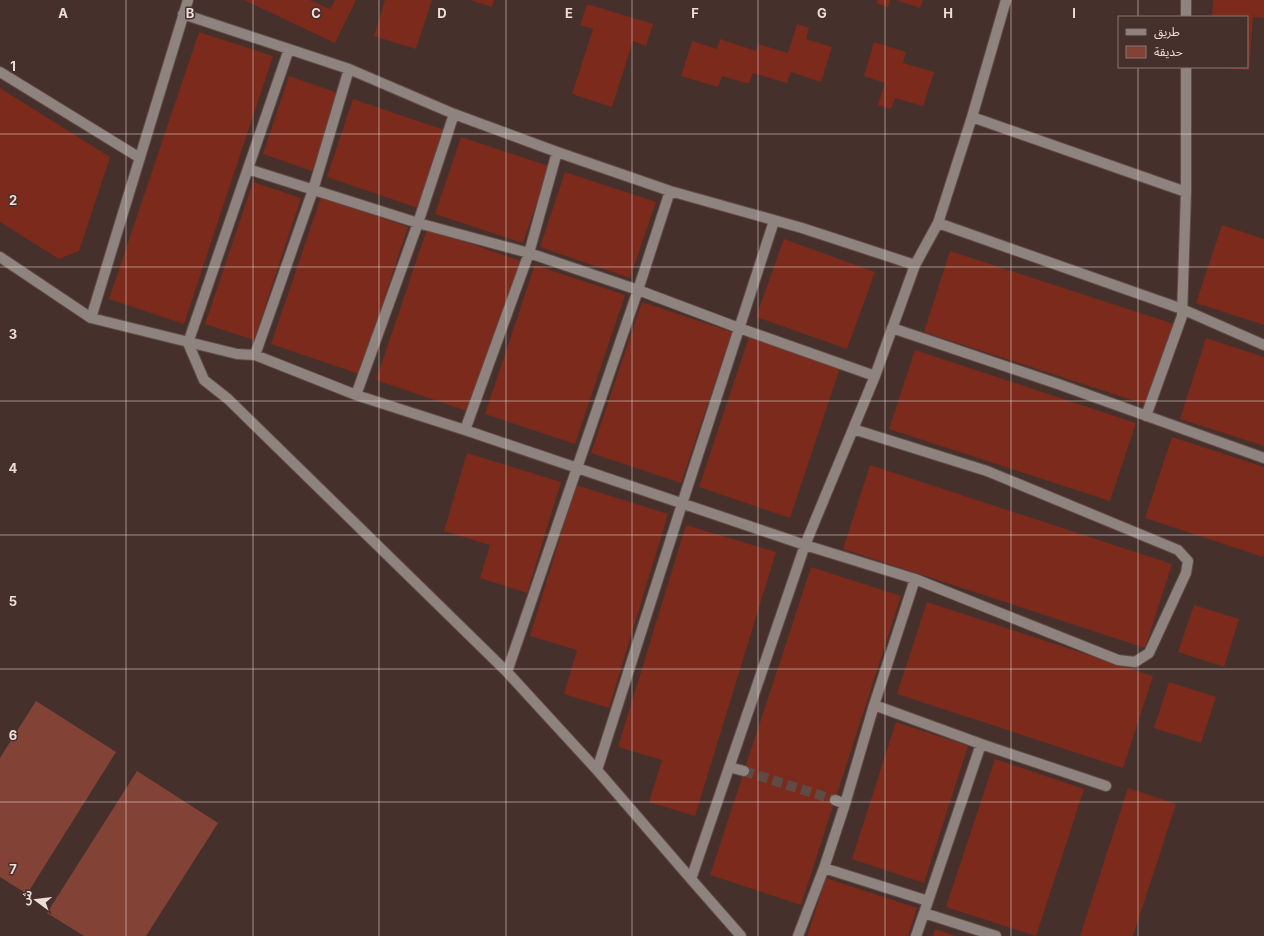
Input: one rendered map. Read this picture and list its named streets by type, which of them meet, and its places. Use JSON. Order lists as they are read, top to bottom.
{
  "legend": ["طريق", "حديقة"],
  "north": "left",
  "grid": {
    "columns": [
      "A",
      "B",
      "C",
      "D",
      "E",
      "F",
      "G",
      "H",
      "I"
    ],
    "rows": [
      "1",
      "2",
      "3",
      "4",
      "5",
      "6",
      "7"
    ]
  }
}
